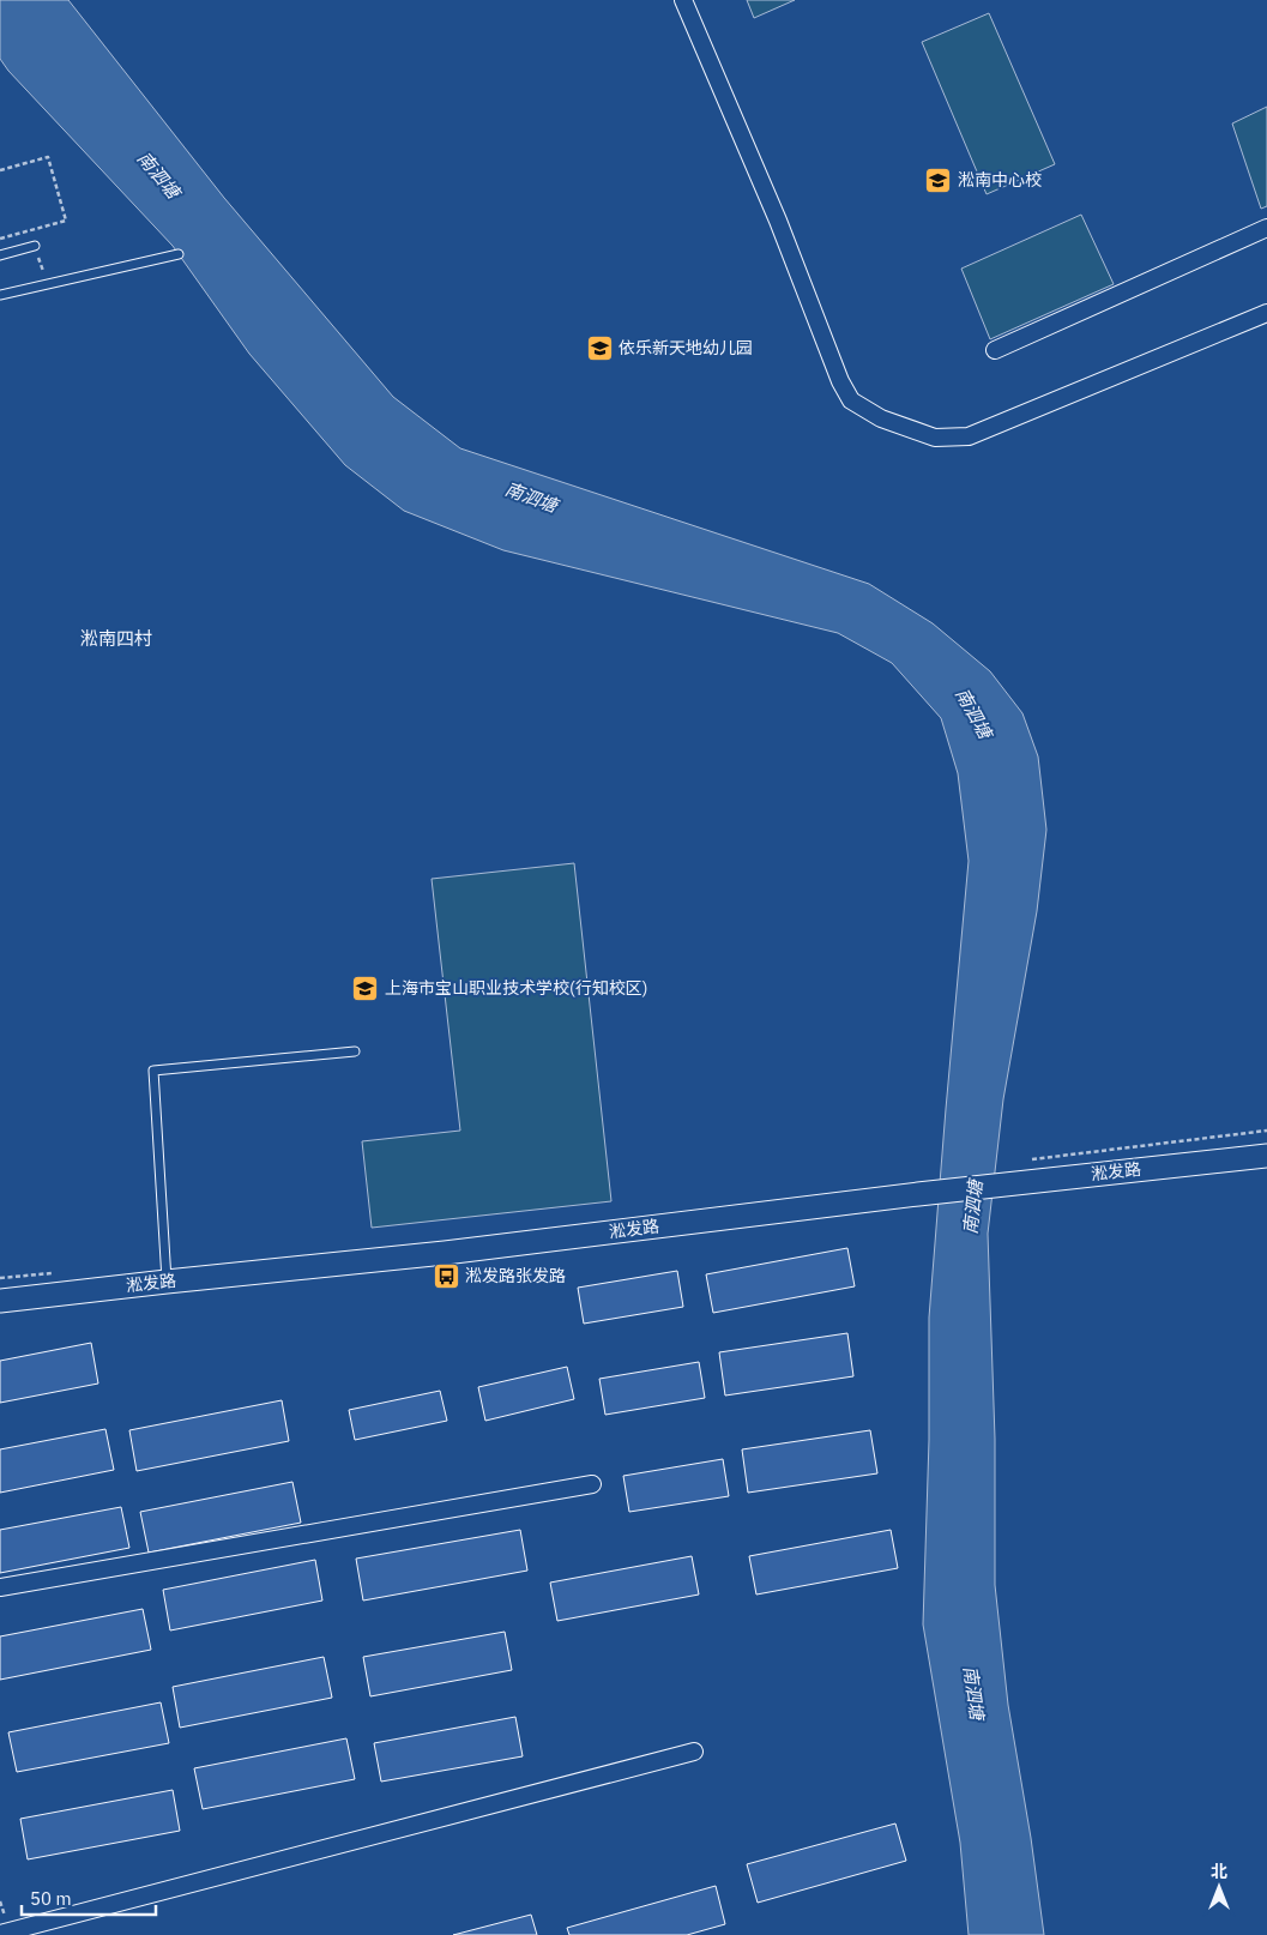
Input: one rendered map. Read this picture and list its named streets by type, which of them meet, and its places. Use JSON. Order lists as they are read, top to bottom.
{
  "streets": {
    "street": ["淞发路"]
  },
  "districts": ["淞南四村"],
  "water": ["南泗塘"],
  "places": {
    "school or university": ["淞南中心校", "依乐新天地幼儿园", "上海市宝山职业技术学校(行知校区)"],
    "bus stop": ["淞发路张发路"]
  },
  "scale_bar": "50 m",
  "north": "top"
}
